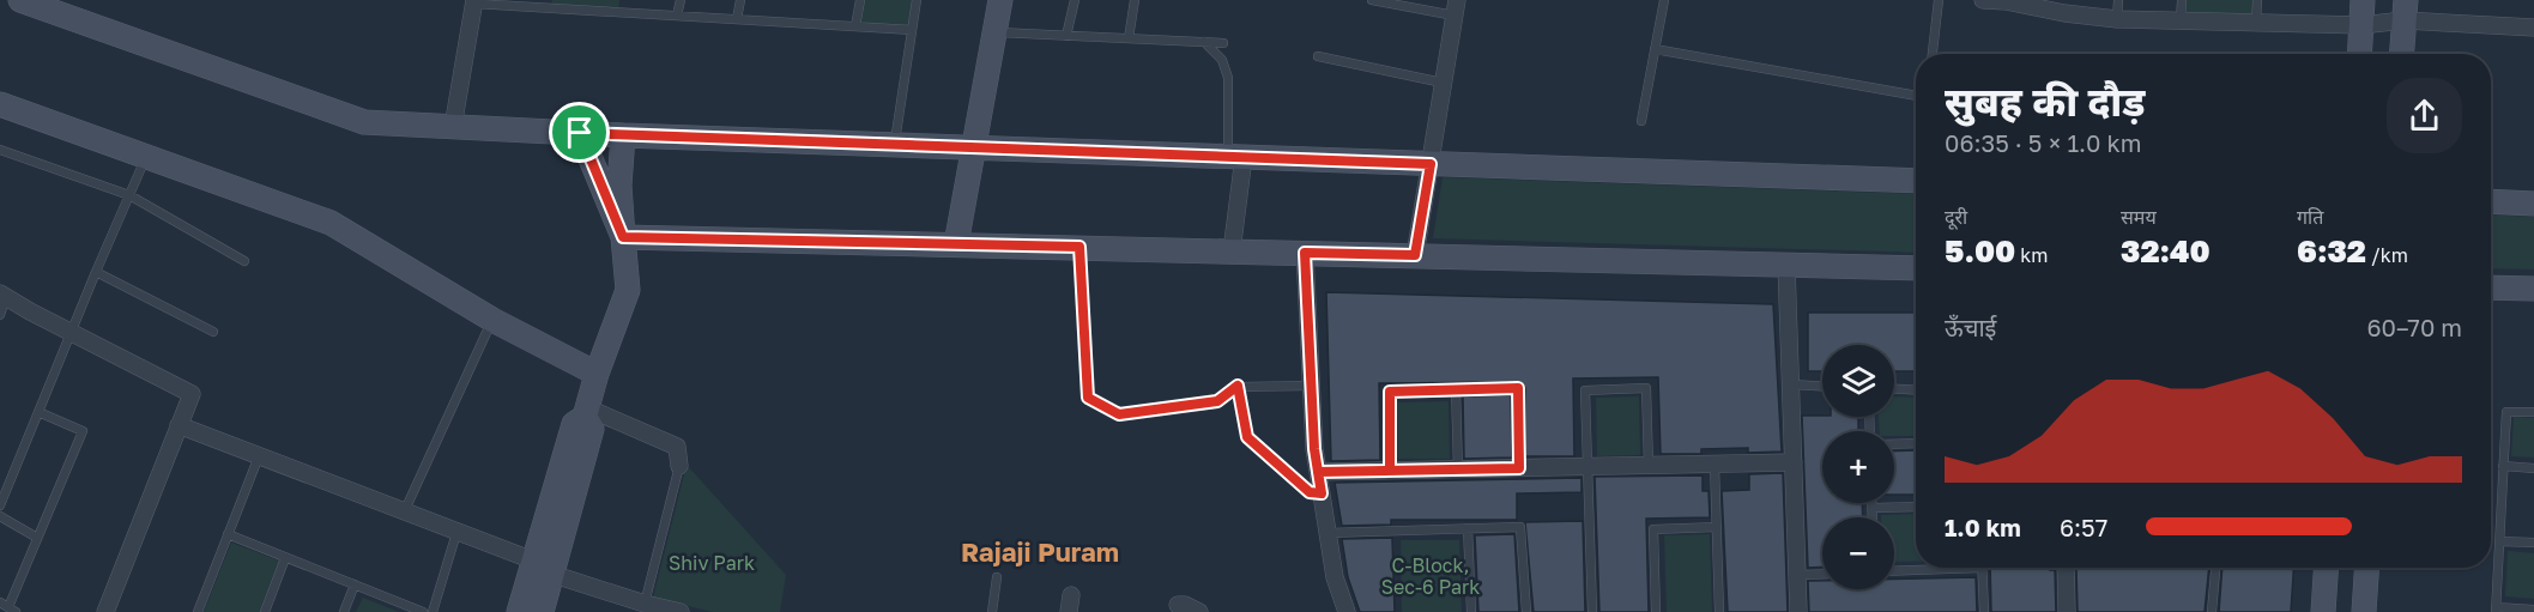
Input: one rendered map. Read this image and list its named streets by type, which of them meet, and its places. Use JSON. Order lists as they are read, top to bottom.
{
  "districts": ["Rajaji Puram"],
  "parks": ["Shiv Park", "C-Block, Sec-6 Park"],
  "page": {
    "heading": ["सुबह की दौड़", "06:35 · 5 × 1.0 km"],
    "stats": [
      ["दूरी", "5.00 km"],
      ["समय", "32:40"],
      ["गति", "6:32 /km"]
    ],
    "chart": ["ऊँचाई", "60–70 m"],
    "map_buttons": ["+", "−"],
    "list": [
      {
        "name": "1.0 km",
        "note": "6:57"
      }
    ]
  }
}
